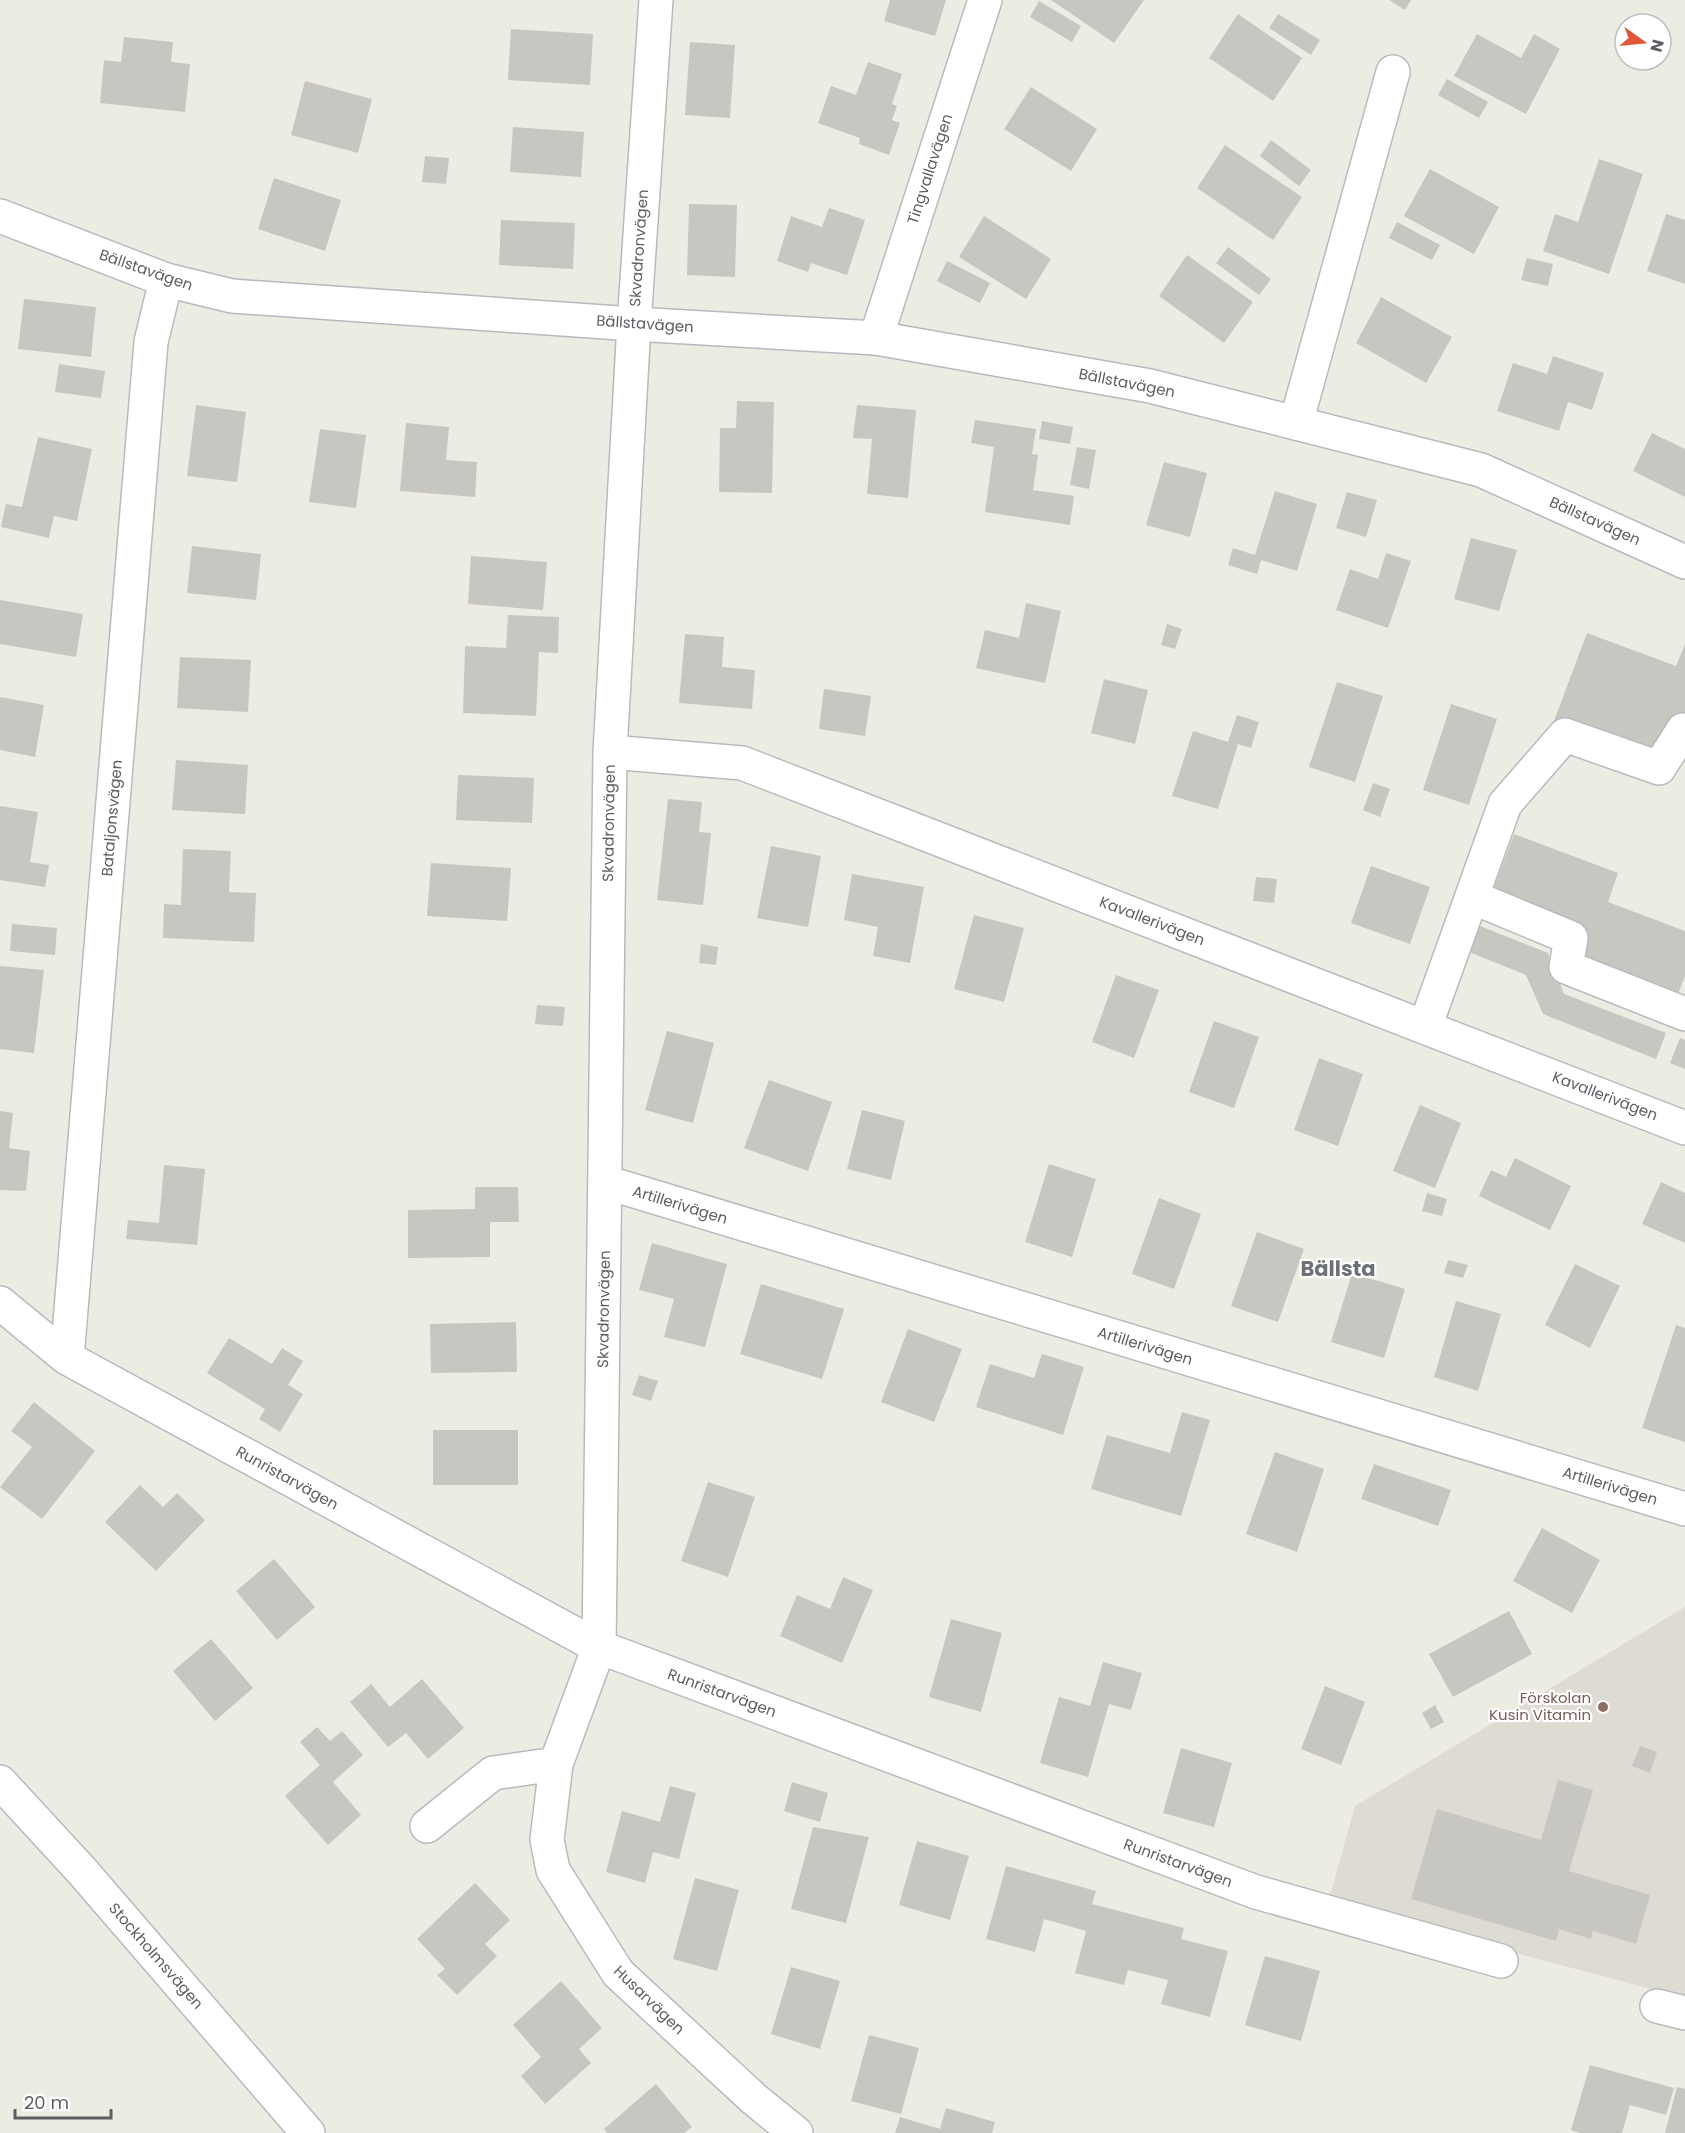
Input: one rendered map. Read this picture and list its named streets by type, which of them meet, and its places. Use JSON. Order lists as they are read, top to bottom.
{
  "streets": {
    "street": [
      "Tingvallavägen",
      "Skvadronvägen",
      "Bällstavägen",
      "Bataljonsvägen",
      "Kavallerivägen",
      "Artillerivägen",
      "Runristarvägen",
      "Stockholmsvägen",
      "Husarvägen"
    ]
  },
  "crossings": [
    ["Tingvallavägen", "Bällstavägen"],
    ["Skvadronvägen", "Bällstavägen"],
    ["Skvadronvägen", "Kavallerivägen"],
    ["Skvadronvägen", "Artillerivägen"],
    ["Skvadronvägen", "Runristarvägen"],
    ["Skvadronvägen", "Husarvägen"],
    ["Bällstavägen", "Bataljonsvägen"],
    ["Bataljonsvägen", "Runristarvägen"],
    ["Runristarvägen", "Husarvägen"]
  ],
  "districts": ["Bällsta"],
  "places": ["Förskolan Kusin Vitamin"],
  "scale_bar": "20 m",
  "north": "right"
}
